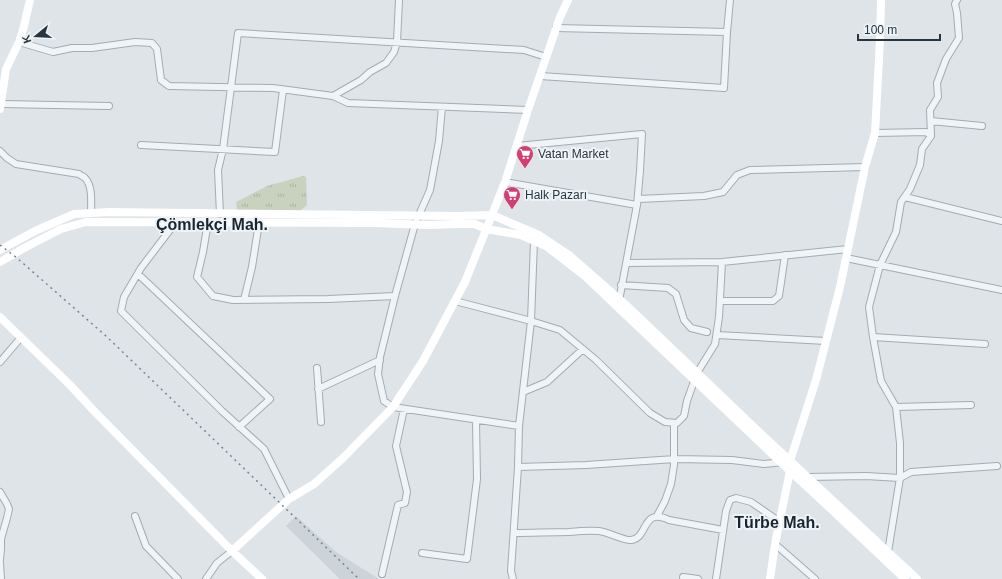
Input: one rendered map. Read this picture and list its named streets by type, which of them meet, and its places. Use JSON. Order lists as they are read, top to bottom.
{
  "districts": ["Çömlekçi Mah.", "Türbe Mah."],
  "places": {
    "supermarket": ["Vatan Market", "Halk Pazarı"]
  },
  "scale_bar": "100 m",
  "north": "left"
}
